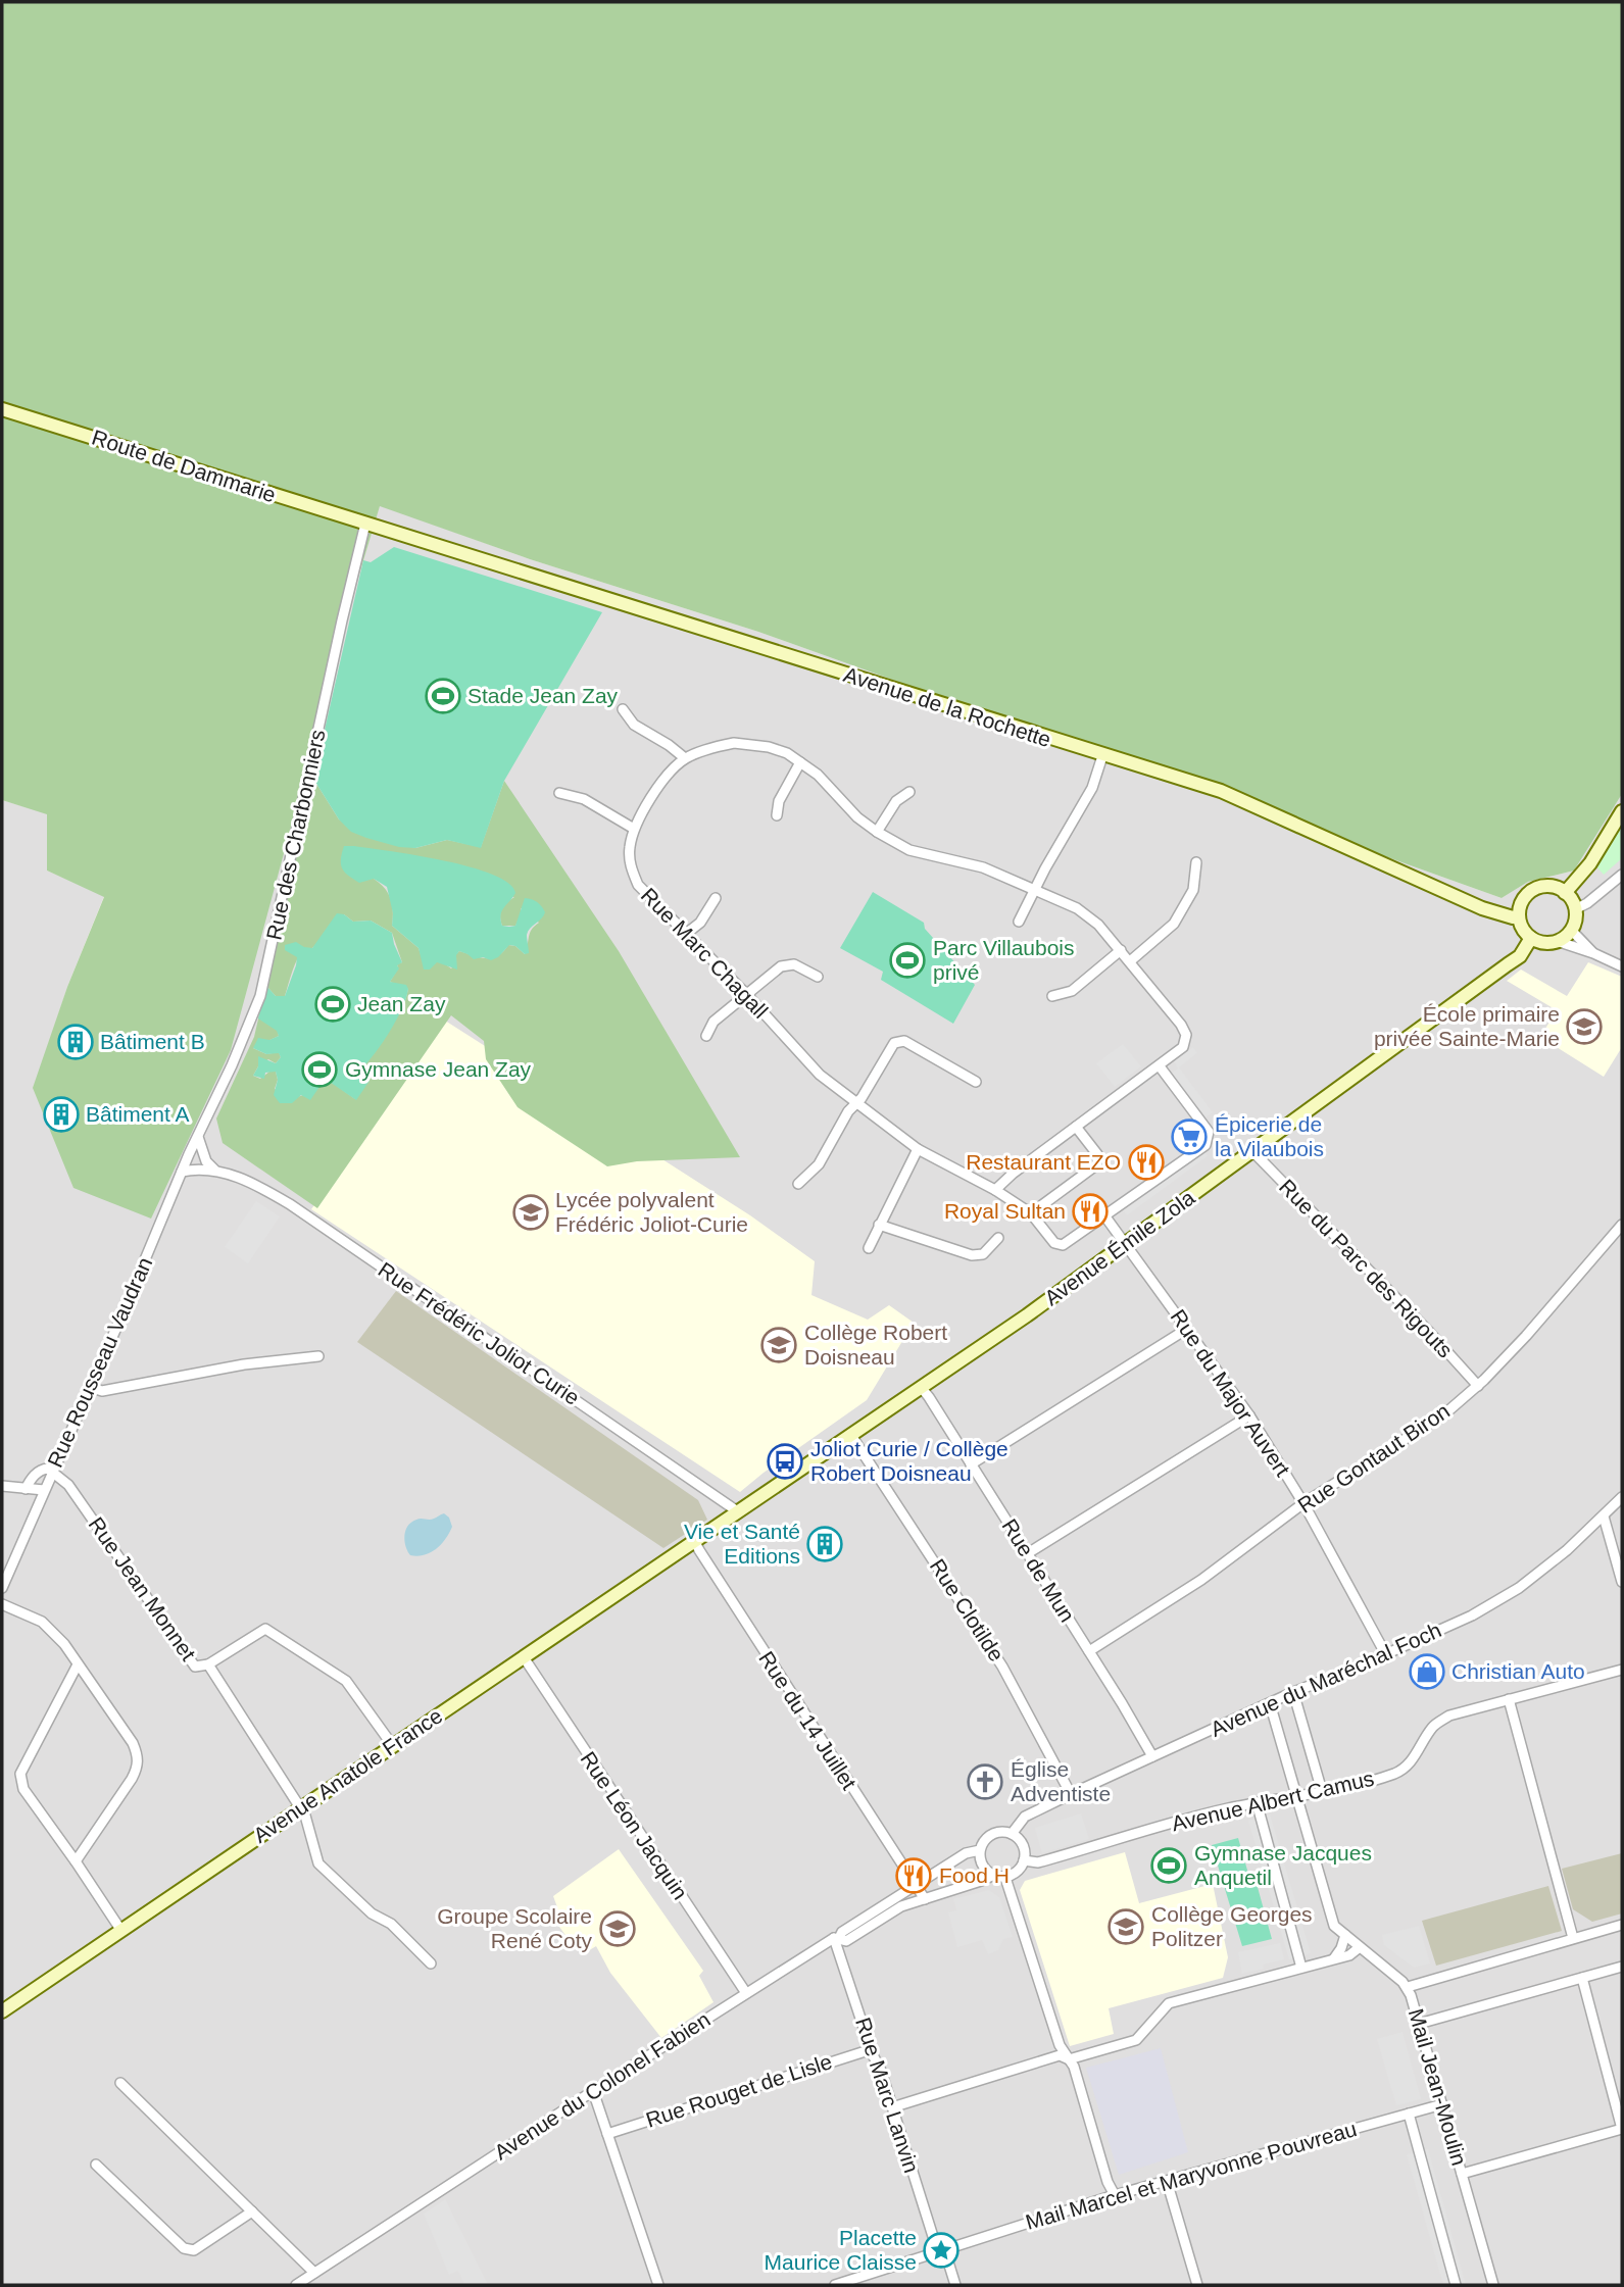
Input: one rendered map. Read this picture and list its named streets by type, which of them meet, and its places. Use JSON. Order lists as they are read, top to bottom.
{
  "streets": {
    "main road": [
      "Route de Dammarie",
      "Avenue de la Rochette",
      "Avenue Émile Zola",
      "Avenue Anatole France"
    ],
    "street": [
      "Rue des Charbonniers",
      "Rue Marc Chagall",
      "Rue du Parc des Rigouts",
      "Rue Frédéric Joliot Curie",
      "Rue Rousseau Vaudran",
      "Rue du Major Auvert",
      "Rue Gontaut Biron",
      "Rue de Mun",
      "Rue Jean Monnet",
      "Rue Clotilde",
      "Avenue du Maréchal Foch",
      "Rue du 14 Juillet",
      "Avenue Albert Camus",
      "Rue Léon Jacquin",
      "Avenue du Colonel Fabien",
      "Mail Jean-Moulin",
      "Rue Rouget de Lisle",
      "Rue Marc Lanvin",
      "Mail Marcel et Maryvonne Pouvreau"
    ]
  },
  "crossings": [
    ["Route de Dammarie", "Avenue de la Rochette"],
    ["Route de Dammarie", "Rue des Charbonniers"],
    ["Avenue de la Rochette", "Rue des Charbonniers"],
    ["Avenue de la Rochette", "Avenue Émile Zola"],
    ["Rue des Charbonniers", "Rue Rousseau Vaudran"],
    ["Rue Marc Chagall", "Rue du Major Auvert"],
    ["Avenue Émile Zola", "Rue du Parc des Rigouts"],
    ["Avenue Émile Zola", "Rue Frédéric Joliot Curie"],
    ["Avenue Émile Zola", "Rue du Major Auvert"],
    ["Avenue Émile Zola", "Rue de Mun"],
    ["Avenue Émile Zola", "Rue Clotilde"],
    ["Avenue Émile Zola", "Rue du 14 Juillet"],
    ["Avenue Émile Zola", "Avenue Anatole France"],
    ["Rue du Parc des Rigouts", "Rue Gontaut Biron"],
    ["Rue Frédéric Joliot Curie", "Rue Rousseau Vaudran"],
    ["Rue Rousseau Vaudran", "Rue Jean Monnet"],
    ["Rue du Major Auvert", "Rue Gontaut Biron"],
    ["Rue du Major Auvert", "Avenue du Maréchal Foch"],
    ["Rue Gontaut Biron", "Rue de Mun"],
    ["Rue de Mun", "Avenue du Maréchal Foch"],
    ["Rue Jean Monnet", "Avenue Anatole France"],
    ["Rue Clotilde", "Avenue du Maréchal Foch"],
    ["Avenue du Maréchal Foch", "Avenue Albert Camus"],
    ["Avenue du Maréchal Foch", "Mail Jean-Moulin"],
    ["Rue du 14 Juillet", "Avenue Anatole France"],
    ["Rue du 14 Juillet", "Avenue du Colonel Fabien"],
    ["Avenue Anatole France", "Rue Léon Jacquin"],
    ["Avenue Albert Camus", "Mail Jean-Moulin"],
    ["Rue Léon Jacquin", "Avenue du Colonel Fabien"],
    ["Avenue du Colonel Fabien", "Rue Marc Lanvin"],
    ["Mail Jean-Moulin", "Mail Marcel et Maryvonne Pouvreau"],
    ["Rue Rouget de Lisle", "Rue Marc Lanvin"],
    ["Rue Marc Lanvin", "Mail Marcel et Maryvonne Pouvreau"]
  ],
  "places": {
    "sports": [
      "Stade Jean Zay",
      "Parc Villaubois privé",
      "Jean Zay",
      "Gymnase Jean Zay",
      "Gymnase Jacques Anquetil"
    ],
    "school or university": [
      "École primaire privée Sainte-Marie",
      "Lycée polyvalent Frédéric Joliot-Curie",
      "Collège Robert Doisneau",
      "Collège Georges Politzer",
      "Groupe Scolaire René Coty"
    ],
    "building": ["Bâtiment B", "Bâtiment A", "Vie et Santé Editions"],
    "supermarket": ["Épicerie de la Vilaubois"],
    "restaurant": ["Restaurant EZO", "Royal Sultan", "Food H"],
    "bus stop": ["Joliot Curie / Collège Robert Doisneau"],
    "shop": ["Christian Auto"],
    "church": ["Église Adventiste"],
    "place": ["Placette Maurice Claisse"]
  }
}
